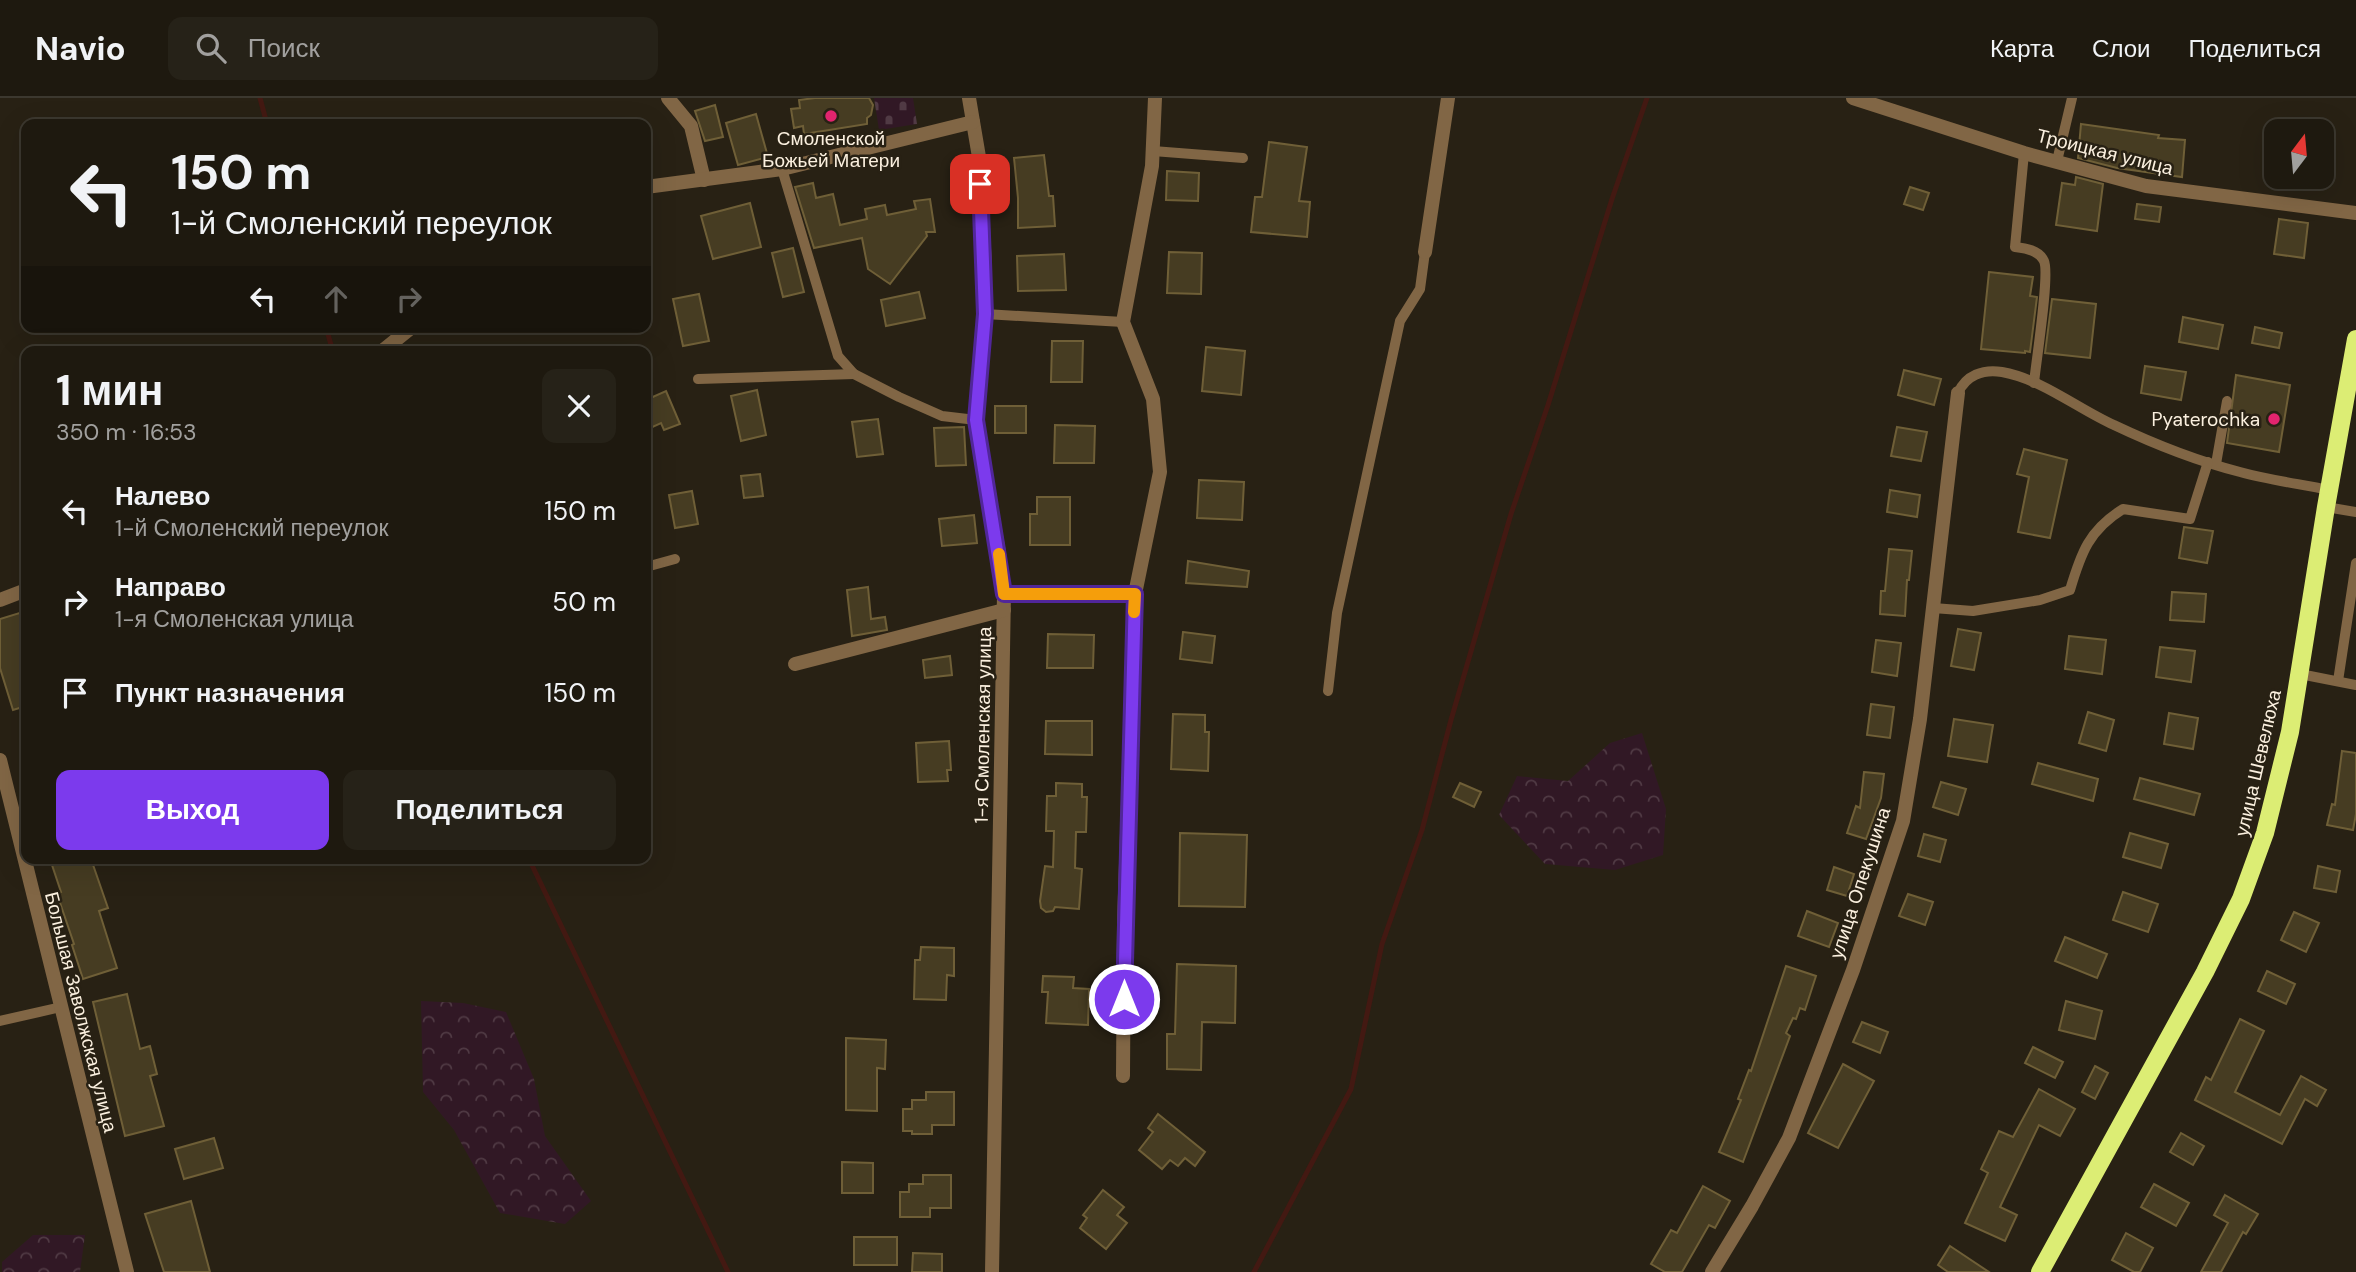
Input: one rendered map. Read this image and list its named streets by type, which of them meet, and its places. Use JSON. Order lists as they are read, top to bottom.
{
  "streets": {
    "main road": ["улица Шевелюха"],
    "street": [
      "Троицкая улица",
      "1-я Смоленская улица",
      "улица Опекушина",
      "Большая Заволжская улица"
    ]
  },
  "places": ["Смоленской Божьей Матери", "Pyaterochka"],
  "north": "top",
  "page": {
    "header": "Navio",
    "search": "Поиск",
    "nav": ["Карта", "Слои", "Поделиться"],
    "turn": ["150 m", "1-й Смоленский переулок"],
    "heading": ["1 мин", "350 m · 16:53"],
    "list": [
      {
        "name": "Налево",
        "note": "1-й Смоленский переулок",
        "value": "150 m"
      },
      {
        "name": "Направо",
        "note": "1-я Смоленская улица",
        "value": "50 m"
      },
      {
        "name": "Пункт назначения",
        "value": "150 m"
      }
    ],
    "buttons": ["Выход", "Поделиться"]
  }
}
